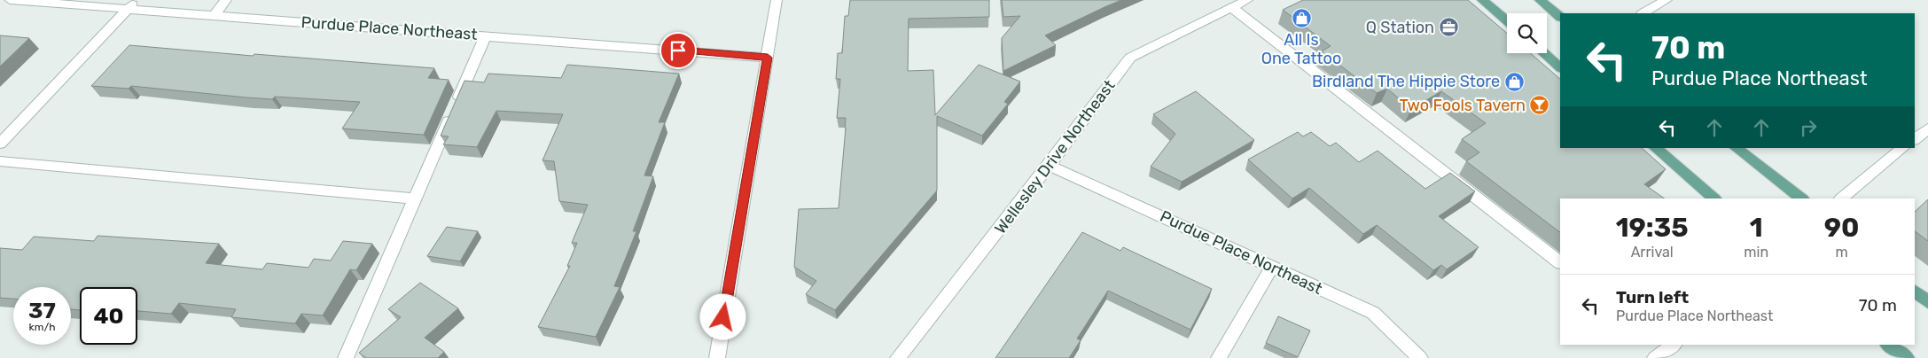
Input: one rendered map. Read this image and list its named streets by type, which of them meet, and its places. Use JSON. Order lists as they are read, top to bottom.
{
  "streets": {
    "street": ["Purdue Place Northeast", "Wellesley Drive Northeast"]
  },
  "crossings": [
    ["Purdue Place Northeast", "Wellesley Drive Northeast"]
  ],
  "places": {
    "shop": ["All Is One Tattoo", "Birdland The Hippie Store"],
    "office": ["Q Station"],
    "bar": ["Two Fools Tavern"]
  },
  "page": {
    "turn": ["70 m", "Purdue Place Northeast"],
    "eta": [
      "19:35",
      "Arrival",
      "1",
      "min",
      "90",
      "m"
    ],
    "list": [
      {
        "name": "Turn left",
        "note": "Purdue Place Northeast",
        "value": "70 m"
      }
    ],
    "speed": "37 km/h",
    "limit": "40"
  }
}
